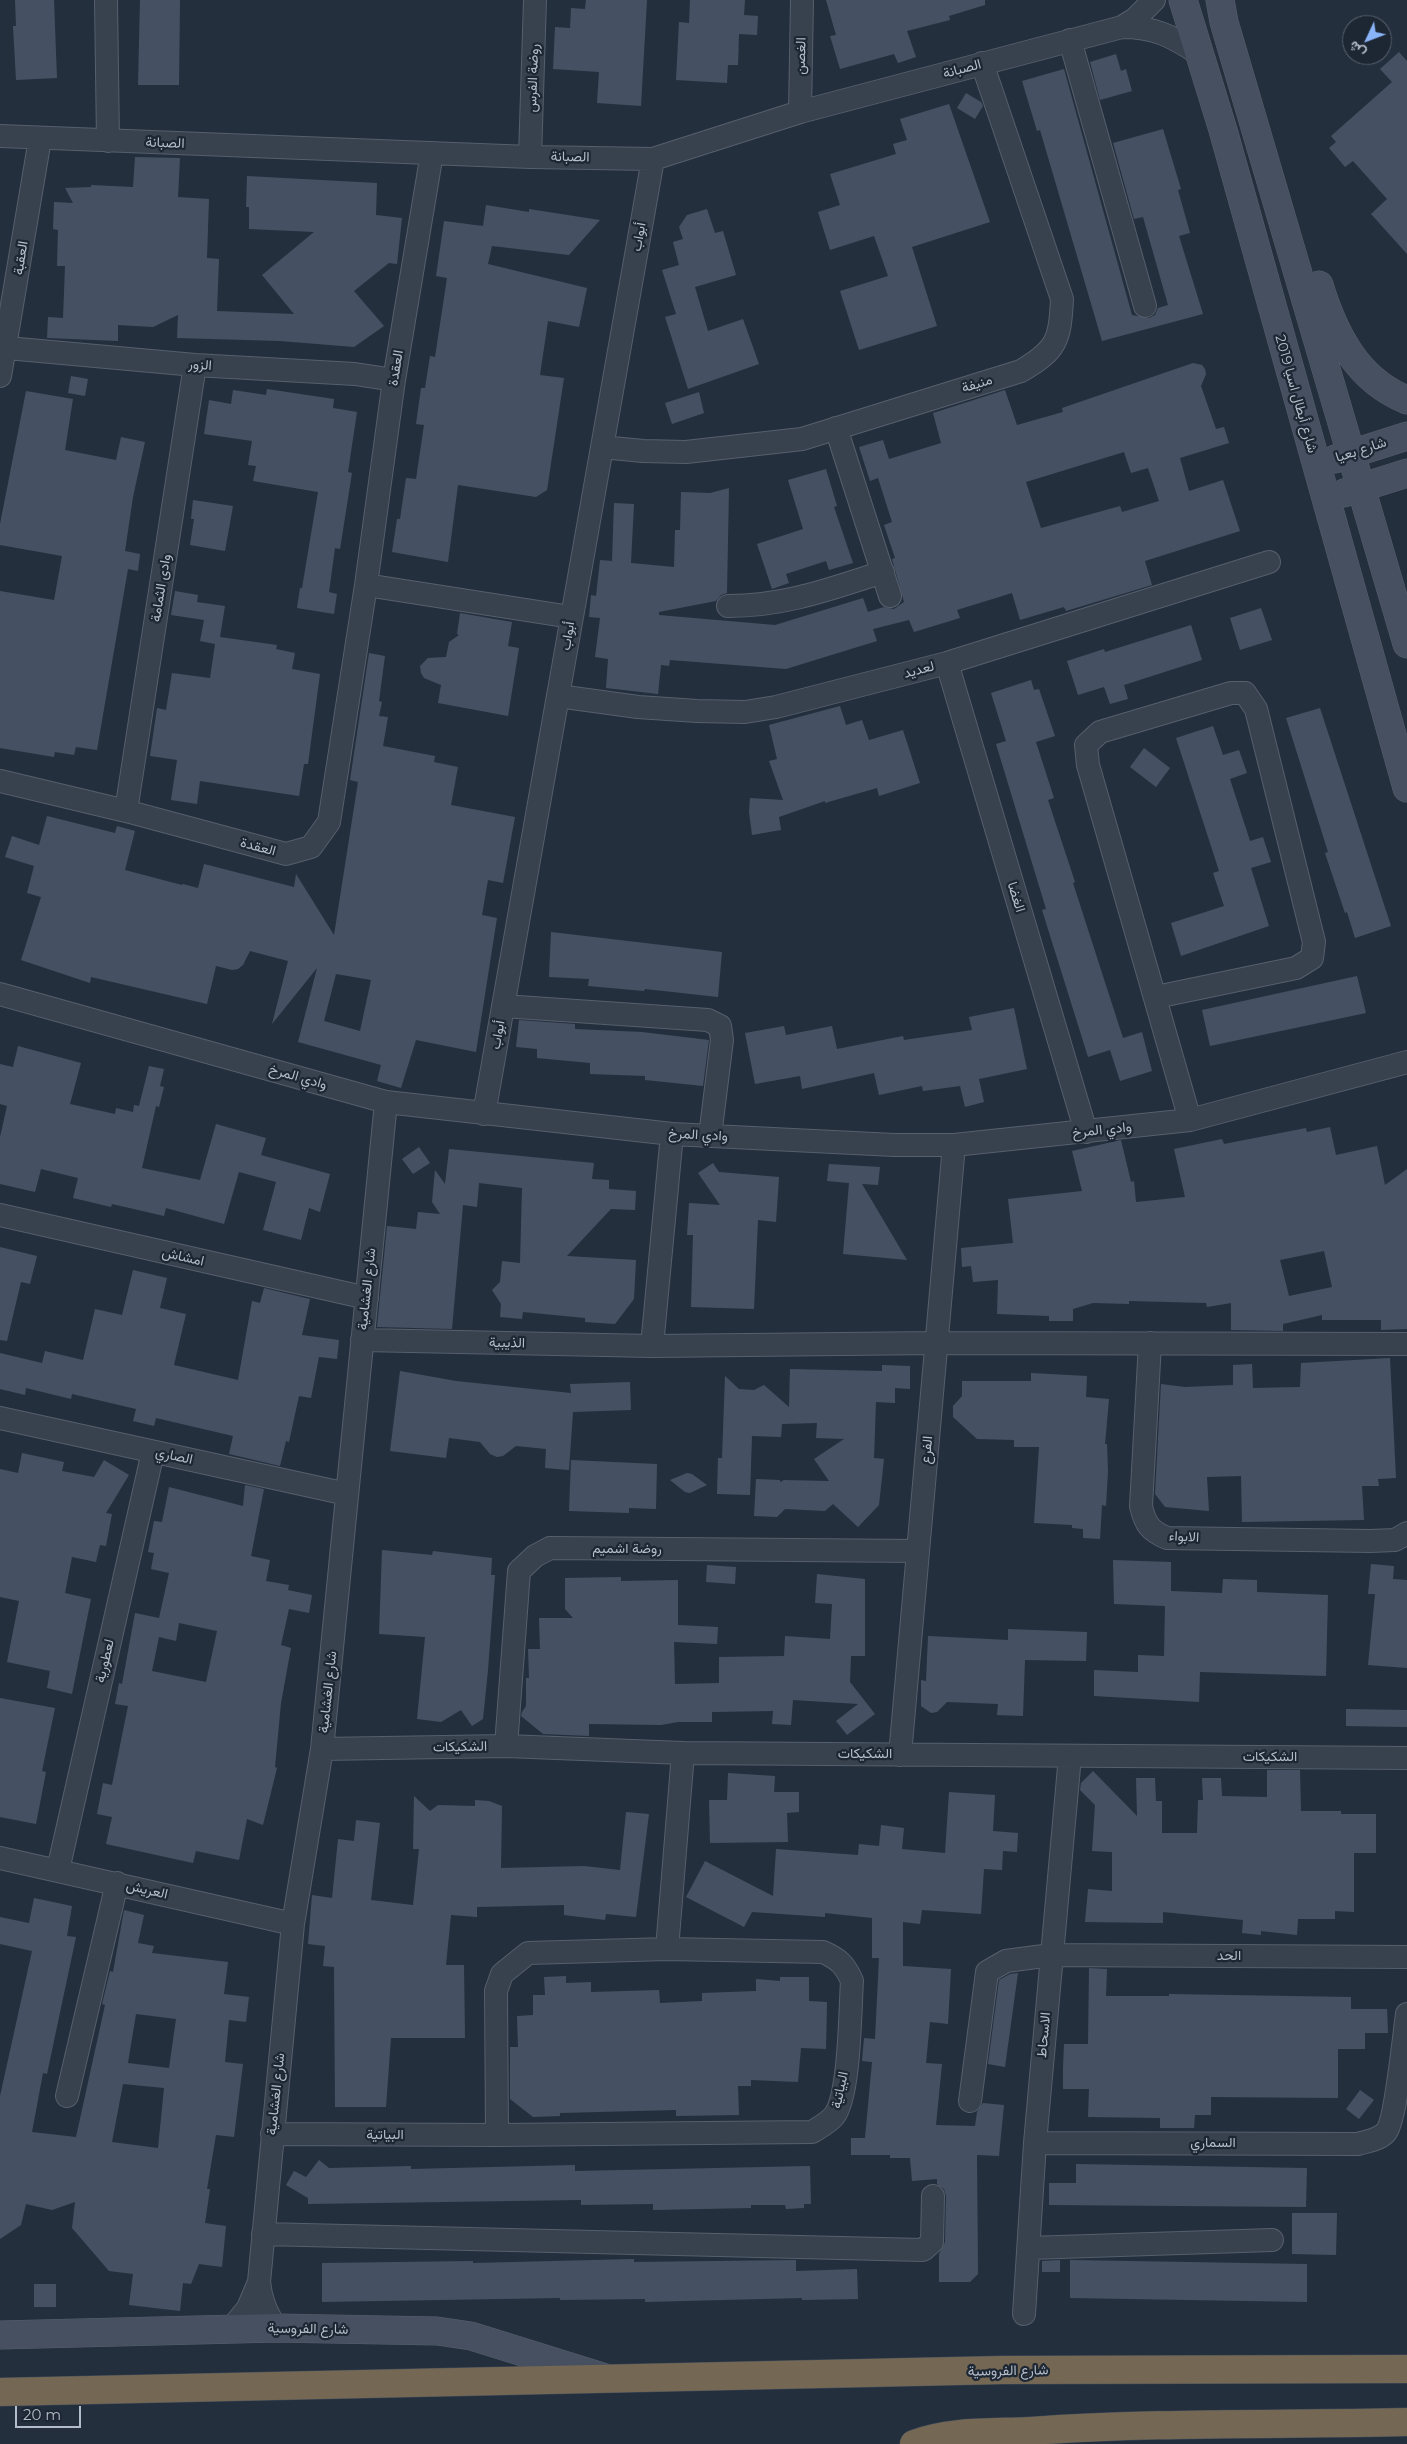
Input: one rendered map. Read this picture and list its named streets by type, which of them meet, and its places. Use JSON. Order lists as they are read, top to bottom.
{
  "streets": {
    "highway": ["شارع الفروسية"],
    "main road": ["شارع أبطال اسيا 2019", "شارع بعيا"],
    "street": [
      "الغصن",
      "الصبانة",
      "روضة الفرس",
      "أبواب",
      "العقبة",
      "الزور",
      "العقدة",
      "منيفة",
      "وادى الثمامة",
      "لعديد",
      "الغضا",
      "وادي المرخ",
      "امشاش",
      "شارع الغشامية",
      "الذيبية",
      "الفرع",
      "الصاري",
      "الابواء",
      "روضة اشميم",
      "لعطورية",
      "الشكيكات",
      "العريش",
      "الحد",
      "الاسحاط",
      "البياتية",
      "السماري"
    ]
  },
  "crossings": [
    ["الغصن", "الصبانة"],
    ["الصبانة", "روضة الفرس"],
    ["الصبانة", "أبواب"],
    ["الصبانة", "العقبة"],
    ["الصبانة", "العقدة"],
    ["الصبانة", "منيفة"],
    ["الصبانة", "شارع أبطال اسيا 2019"],
    ["أبواب", "منيفة"],
    ["أبواب", "لعديد"],
    ["أبواب", "وادي المرخ"],
    ["العقبة", "الزور"],
    ["الزور", "العقدة"],
    ["الزور", "وادى الثمامة"],
    ["العقدة", "وادى الثمامة"],
    ["شارع أبطال اسيا 2019", "شارع بعيا"],
    ["لعديد", "الغضا"],
    ["الغضا", "وادي المرخ"],
    ["وادي المرخ", "شارع الغشامية"],
    ["وادي المرخ", "الفرع"],
    ["امشاش", "شارع الغشامية"],
    ["شارع الغشامية", "الذيبية"],
    ["شارع الغشامية", "الصاري"],
    ["شارع الغشامية", "الشكيكات"],
    ["شارع الغشامية", "العريش"],
    ["شارع الغشامية", "البياتية"],
    ["شارع الغشامية", "شارع الفروسية"],
    ["الذيبية", "الفرع"],
    ["الفرع", "روضة اشميم"],
    ["الفرع", "الشكيكات"],
    ["الصاري", "لعطورية"],
    ["روضة اشميم", "الشكيكات"],
    ["لعطورية", "العريش"],
    ["الشكيكات", "الاسحاط"],
    ["الحد", "الاسحاط"],
    ["الاسحاط", "السماري"]
  ],
  "scale_bar": "20 m",
  "north": "bottom left"
}
